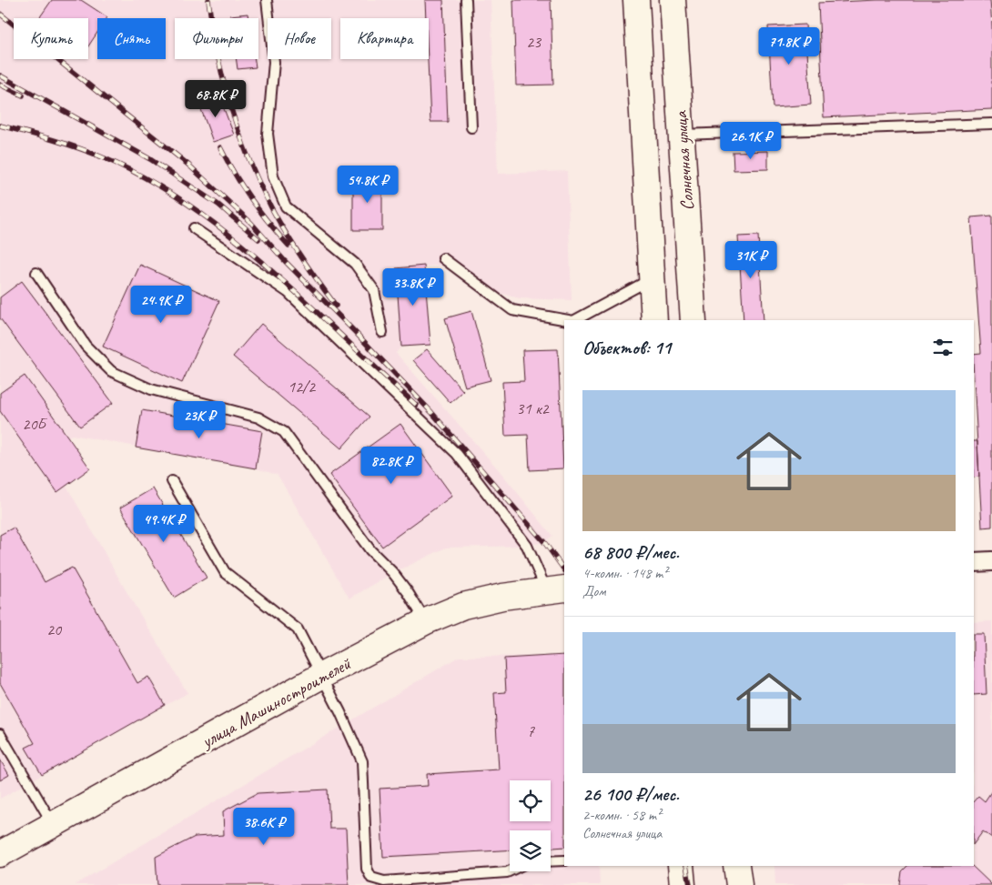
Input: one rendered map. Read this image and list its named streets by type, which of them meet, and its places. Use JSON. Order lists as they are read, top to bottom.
{
  "streets": {
    "main road": ["Солнечная улица", "улица Машиностроителей"]
  },
  "house_numbers": [
    "23",
    "12/2",
    "31 к2",
    "20Б",
    "20",
    "7"
  ],
  "page": {
    "chip": [
      "Купить",
      "Снять",
      "Фильтры",
      "Новое",
      "Квартира"
    ],
    "price": [
      "71.8K ₽",
      "68.8K ₽",
      "26.1K ₽",
      "54.8K ₽",
      "31K ₽",
      "33.8K ₽",
      "24.9K ₽",
      "23K ₽",
      "82.8K ₽",
      "49.4K ₽",
      "38.6K ₽"
    ],
    "heading": "Объектов: 11",
    "list": [
      {
        "name": "68 800 ₽/мес.",
        "note": "4-комн. · 148 m² · Дом"
      },
      {
        "name": "26 100 ₽/мес.",
        "note": "2-комн. · 58 m² · Солнечная улица"
      }
    ]
  }
}
